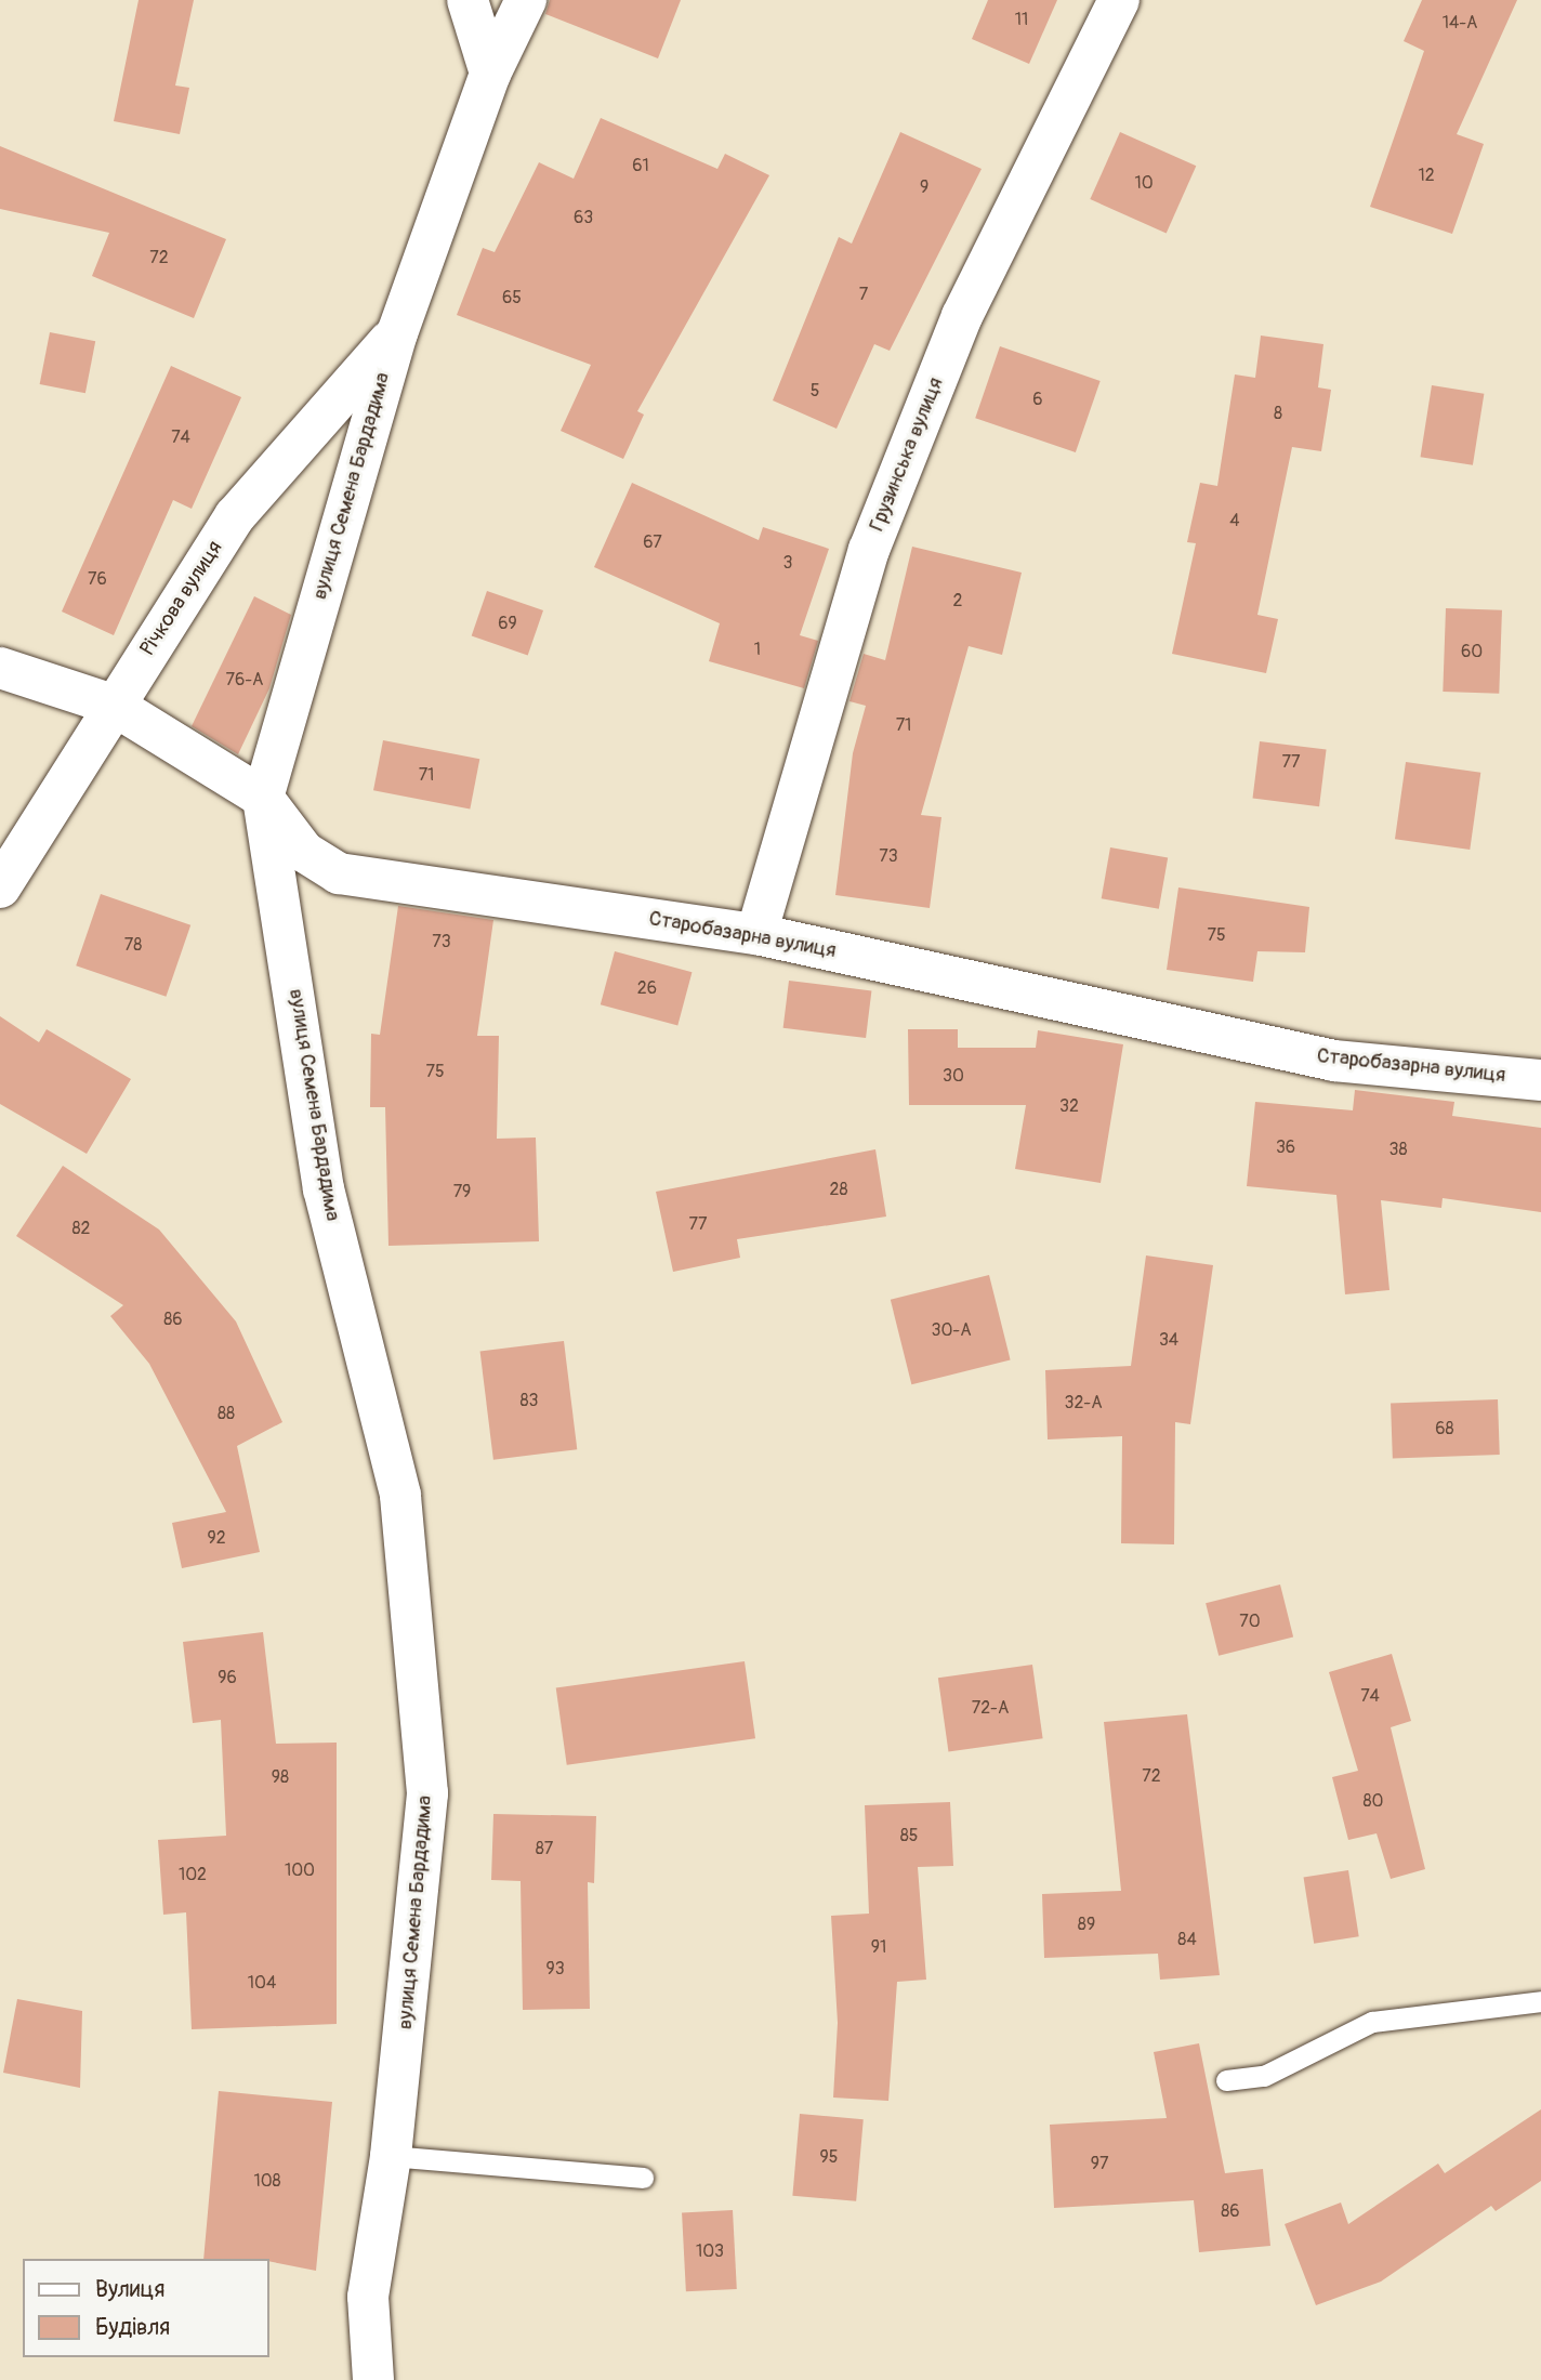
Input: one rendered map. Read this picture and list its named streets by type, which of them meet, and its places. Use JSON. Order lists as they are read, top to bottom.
{
  "streets": {
    "street": [
      "Грузинська вулиця",
      "вулиця Семена Бардадима",
      "Річкова вулиця",
      "Старобазарна вулиця"
    ]
  },
  "crossings": [
    ["Грузинська вулиця", "Старобазарна вулиця"],
    ["вулиця Семена Бардадима", "Річкова вулиця"],
    ["вулиця Семена Бардадима", "Старобазарна вулиця"],
    ["Річкова вулиця", "Старобазарна вулиця"]
  ],
  "house_numbers": [
    "11",
    "14-А",
    "61",
    "12",
    "10",
    "9",
    "63",
    "72",
    "7",
    "65",
    "5",
    "6",
    "8",
    "74",
    "4",
    "67",
    "3",
    "76",
    "2",
    "69",
    "1",
    "60",
    "76-А",
    "71",
    "77",
    "71",
    "73",
    "75",
    "73",
    "78",
    "26",
    "75",
    "30",
    "32",
    "36",
    "38",
    "28",
    "79",
    "77",
    "82",
    "86",
    "30-А",
    "34",
    "83",
    "32-А",
    "88",
    "68",
    "92",
    "70",
    "96",
    "74",
    "72-А",
    "72",
    "98",
    "80",
    "85",
    "87",
    "100",
    "102",
    "89",
    "84",
    "91",
    "93",
    "104",
    "95",
    "97",
    "108",
    "86",
    "103"
  ],
  "legend": ["Вулиця", "Будівля"]
}
